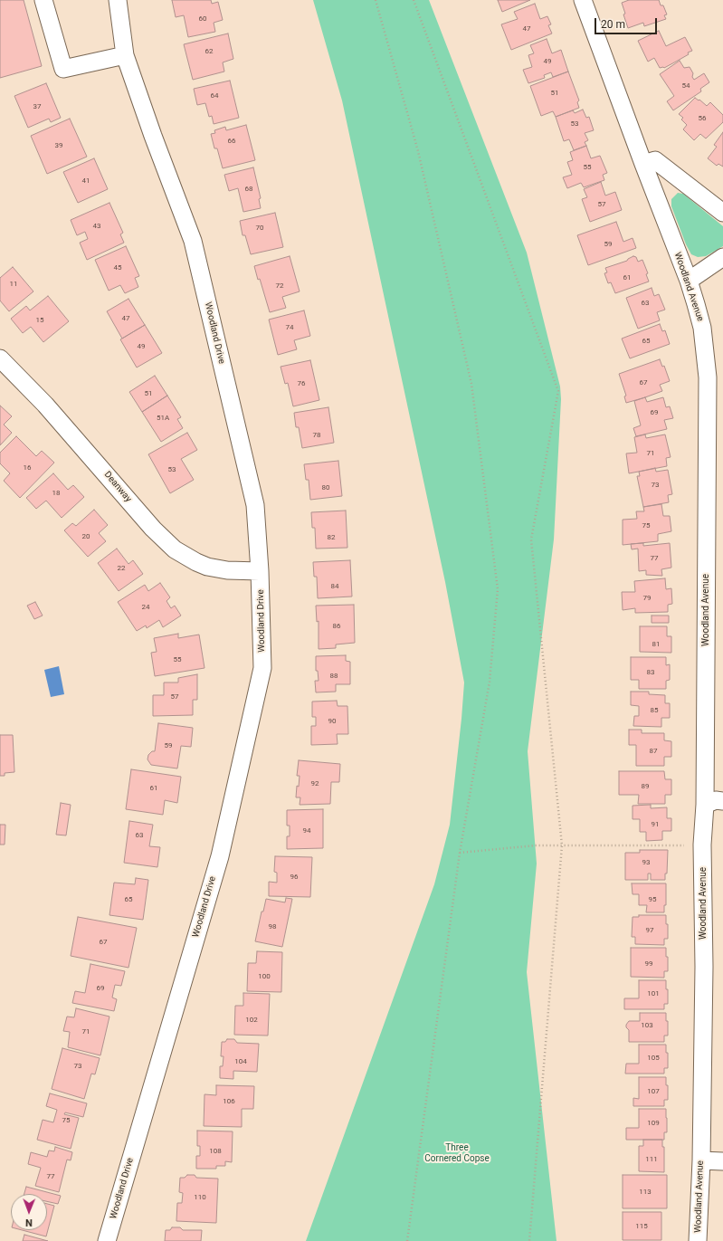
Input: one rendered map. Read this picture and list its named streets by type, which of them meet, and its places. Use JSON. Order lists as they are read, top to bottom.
{
  "streets": {
    "street": ["Woodland Avenue", "Woodland Drive", "Deanway"]
  },
  "crossings": [
    ["Woodland Drive", "Deanway"]
  ],
  "parks": ["Three Cornered Copse"],
  "house_numbers": [
    "60",
    "47",
    "62",
    "49",
    "54",
    "51",
    "64",
    "37",
    "56",
    "53",
    "66",
    "39",
    "55",
    "41",
    "68",
    "57",
    "43",
    "70",
    "59",
    "45",
    "61",
    "11",
    "72",
    "63",
    "47",
    "15",
    "74",
    "65",
    "49",
    "67",
    "76",
    "51",
    "69",
    "51A",
    "78",
    "71",
    "16",
    "53",
    "73",
    "80",
    "18",
    "75",
    "20",
    "82",
    "77",
    "22",
    "84",
    "79",
    "24",
    "86",
    "81",
    "55",
    "83",
    "88",
    "57",
    "85",
    "90",
    "59",
    "87",
    "92",
    "89",
    "61",
    "91",
    "94",
    "63",
    "93",
    "96",
    "65",
    "95",
    "98",
    "97",
    "67",
    "99",
    "100",
    "69",
    "101",
    "102",
    "103",
    "71",
    "105",
    "104",
    "73",
    "107",
    "106",
    "75",
    "109",
    "108",
    "111",
    "77",
    "113",
    "110",
    "115"
  ],
  "scale_bar": "20 m",
  "north": "bottom"
}
